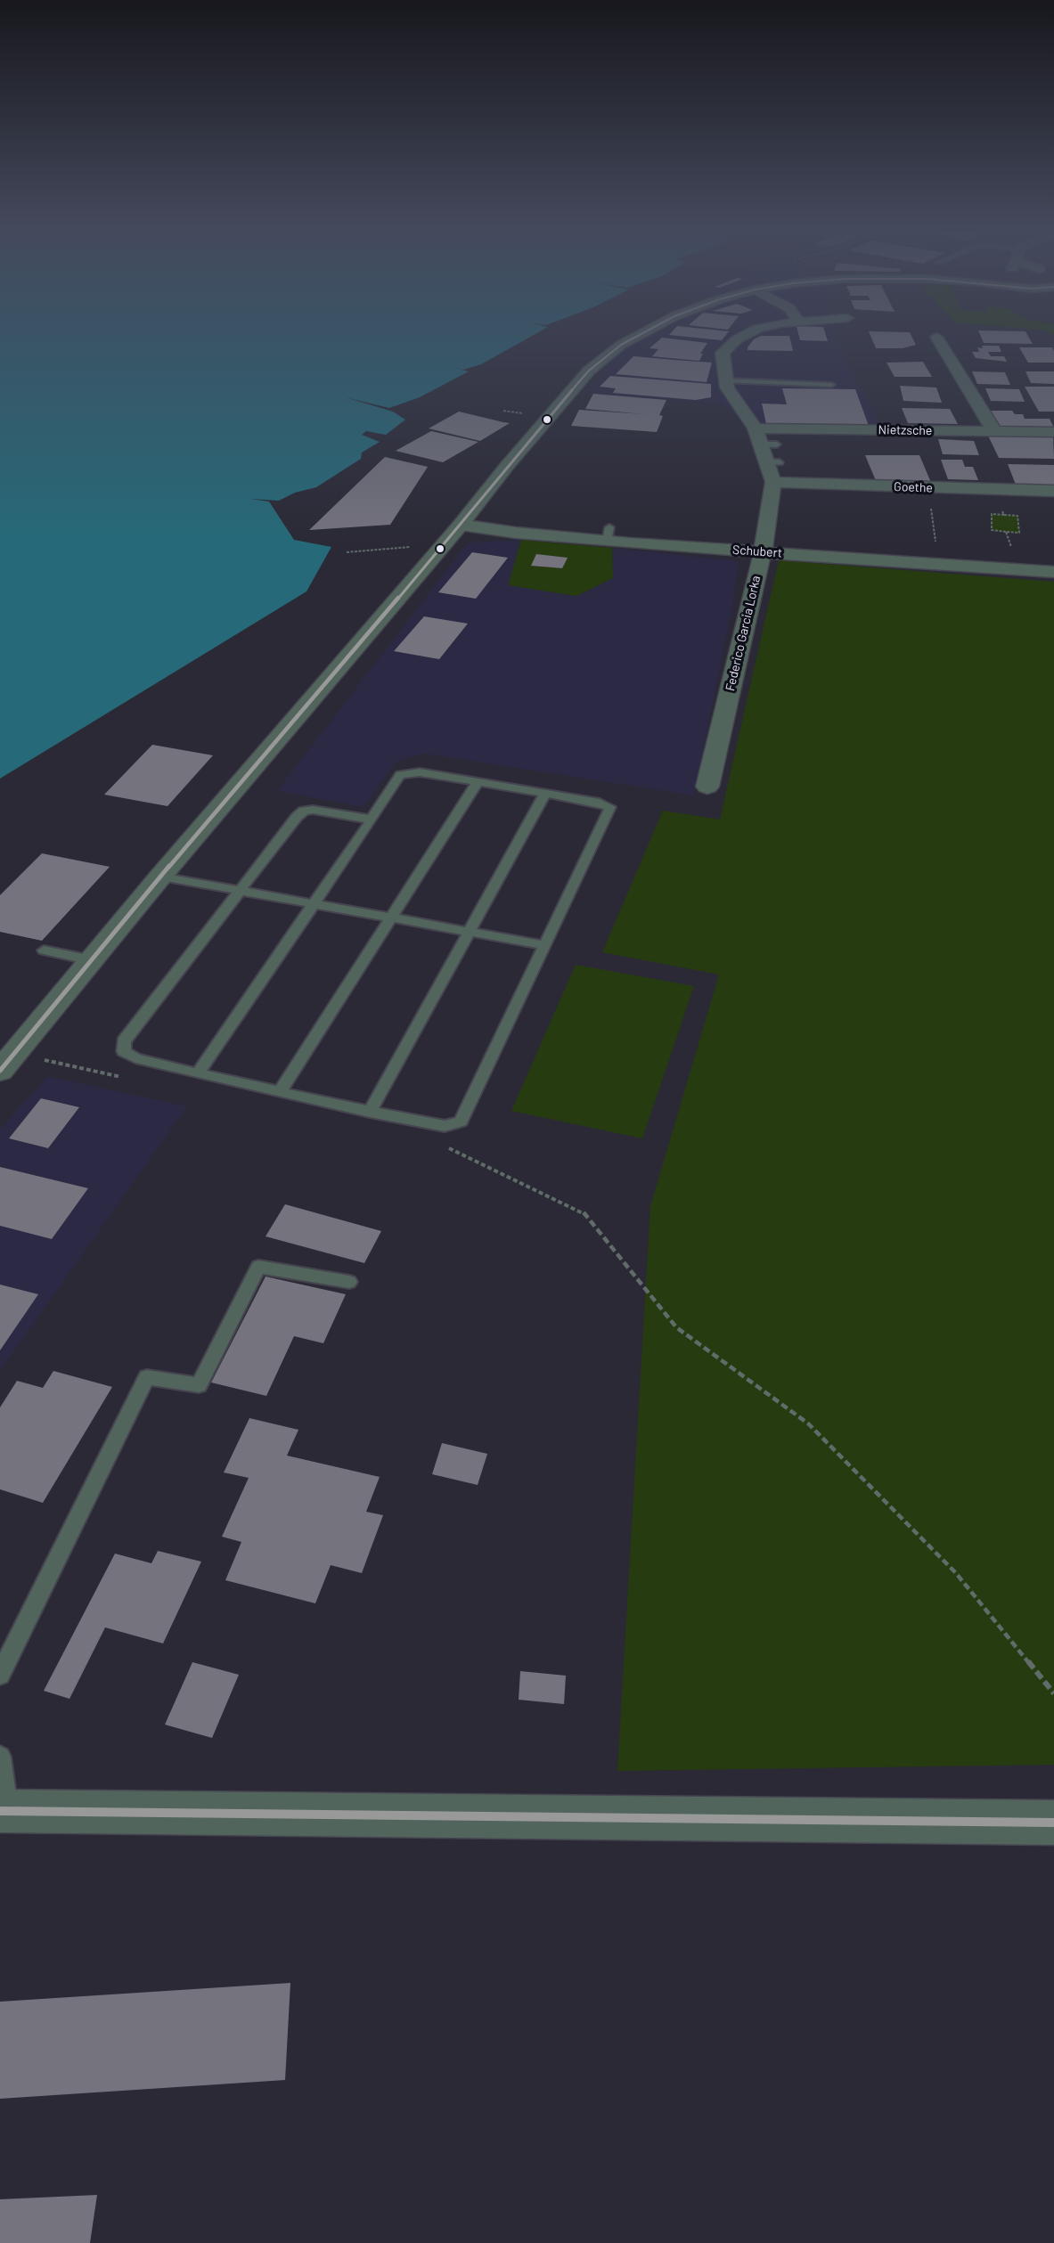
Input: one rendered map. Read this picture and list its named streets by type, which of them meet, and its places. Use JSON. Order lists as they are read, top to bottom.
{
  "streets": {
    "street": [
      "Nietzsche",
      "Goethe",
      "Schubert",
      "Federico Garcia Lorka"
    ]
  },
  "crossings": [
    ["Nietzsche", "Federico Garcia Lorka"],
    ["Goethe", "Federico Garcia Lorka"],
    ["Schubert", "Federico Garcia Lorka"]
  ]
}
